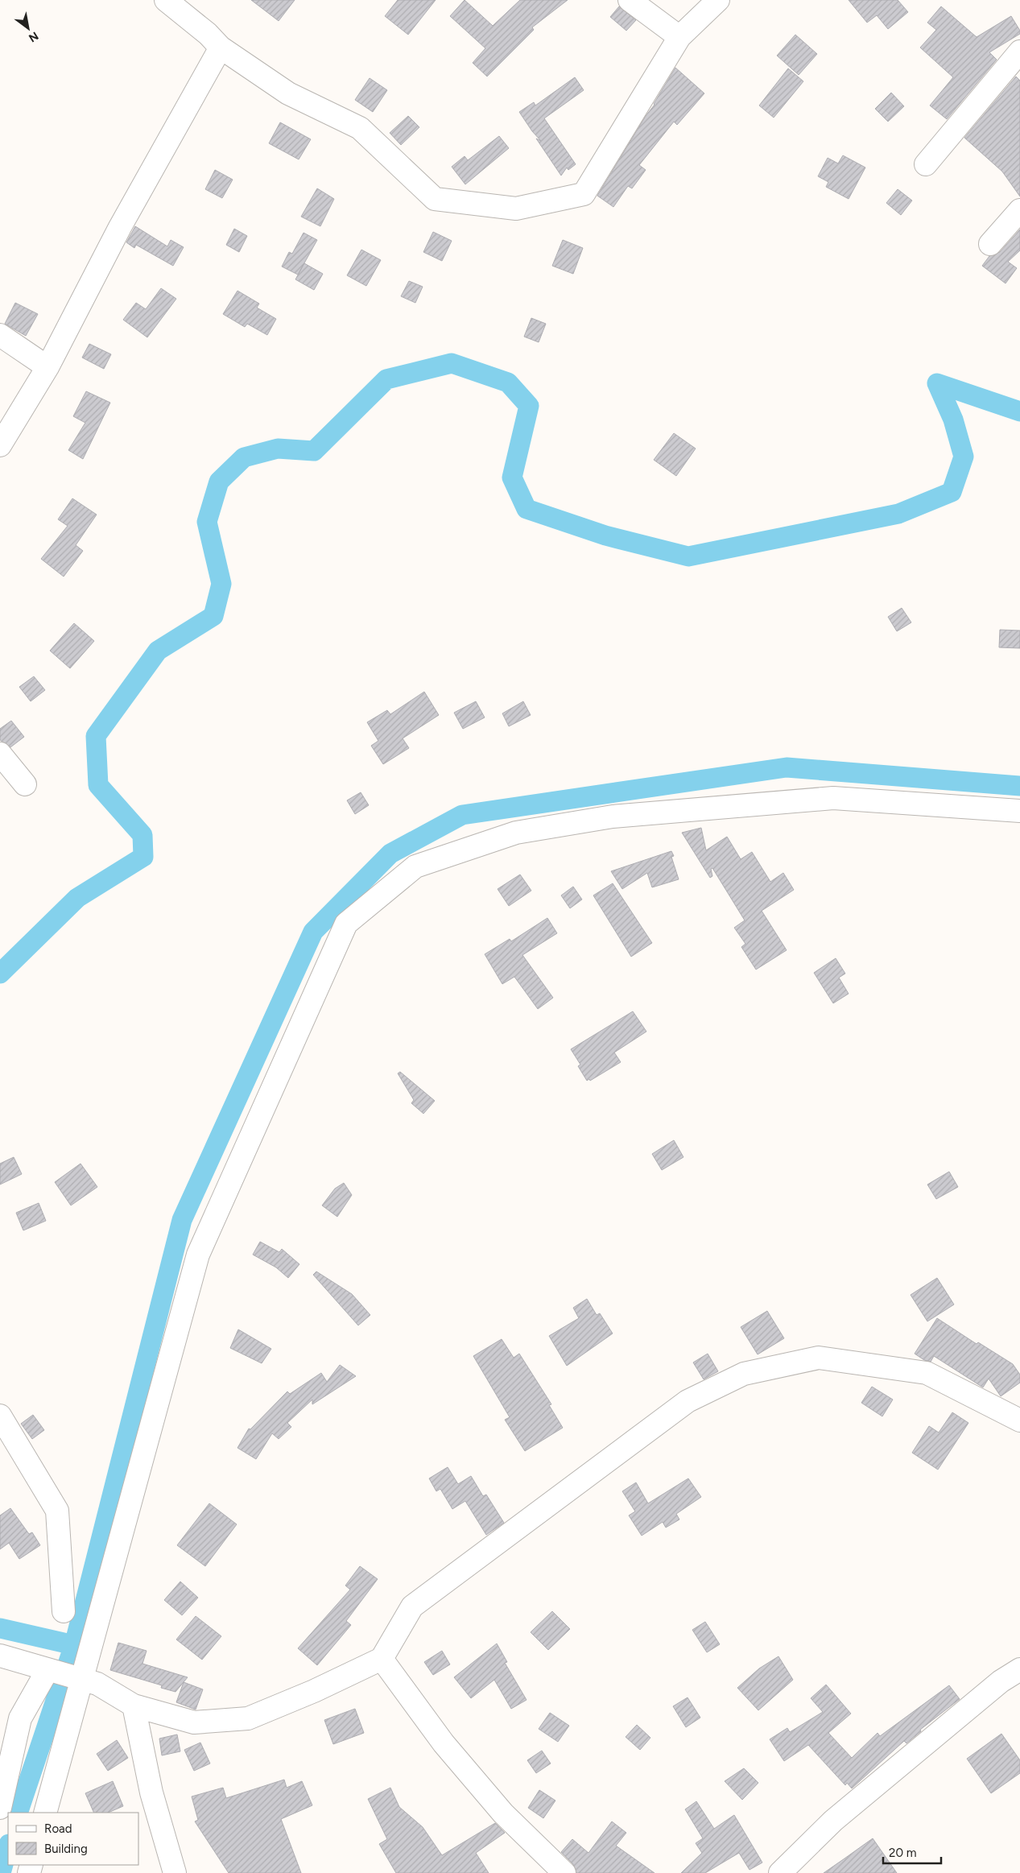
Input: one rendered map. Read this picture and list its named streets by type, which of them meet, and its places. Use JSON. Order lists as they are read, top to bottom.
{
  "legend": ["Road", "Building"],
  "scale_bar": "20 m",
  "north": "bottom right"
}
